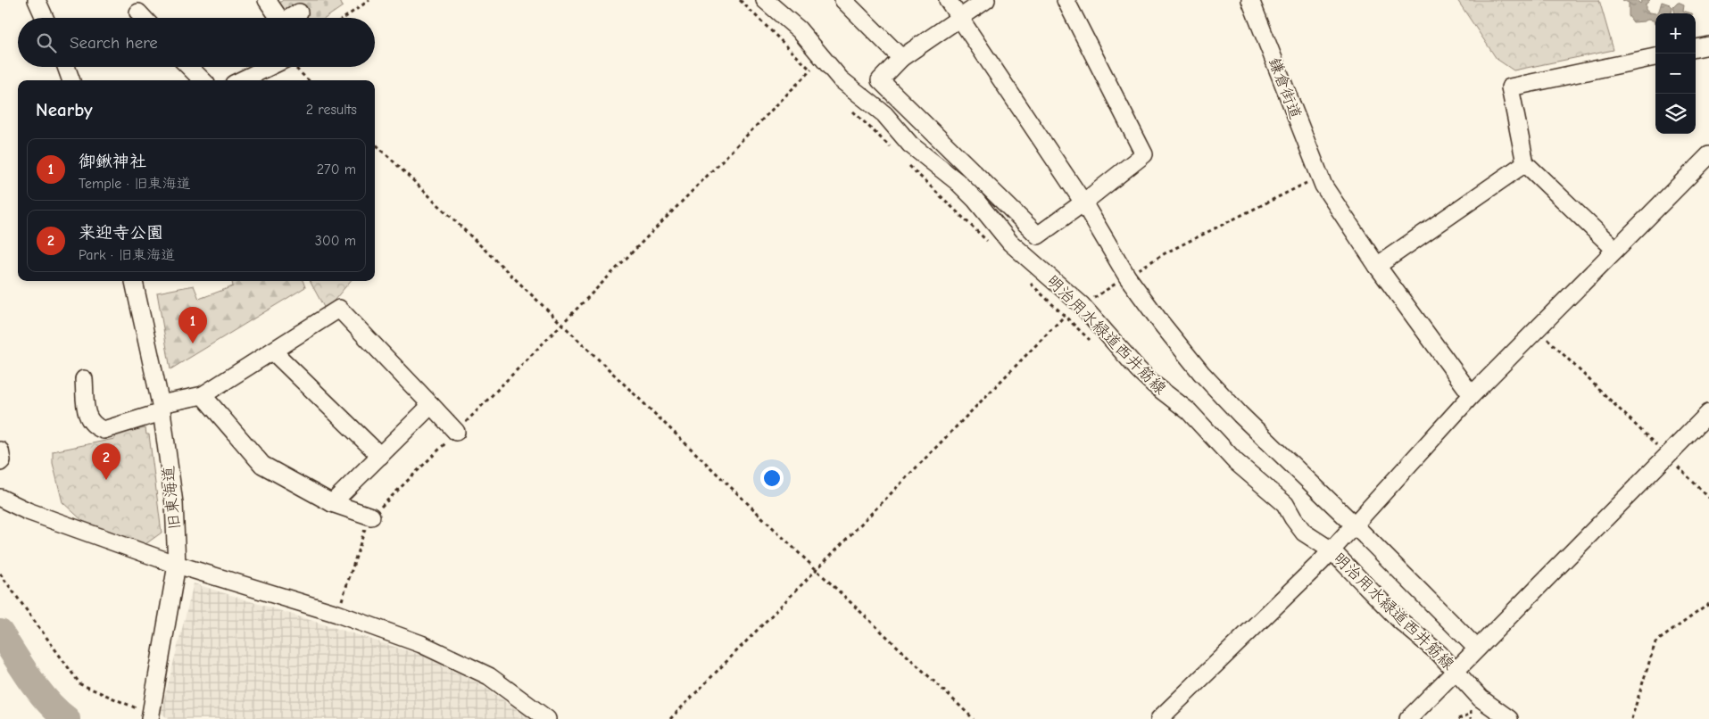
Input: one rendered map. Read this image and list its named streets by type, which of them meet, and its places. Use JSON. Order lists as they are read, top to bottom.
{
  "streets": {
    "street": ["鎌倉街道", "明治用水緑道西井筋線", "旧東海道"]
  },
  "page": {
    "map_buttons": ["+", "−"],
    "search": "Search here",
    "heading": ["Nearby", "2 results"],
    "list": [
      {
        "mark": "1",
        "name": "御鍬神社",
        "note": "Temple · 旧東海道",
        "value": "270 m"
      },
      {
        "mark": "2",
        "name": "来迎寺公園",
        "note": "Park · 旧東海道",
        "value": "300 m"
      }
    ],
    "pins": ["1", "2"]
  }
}
